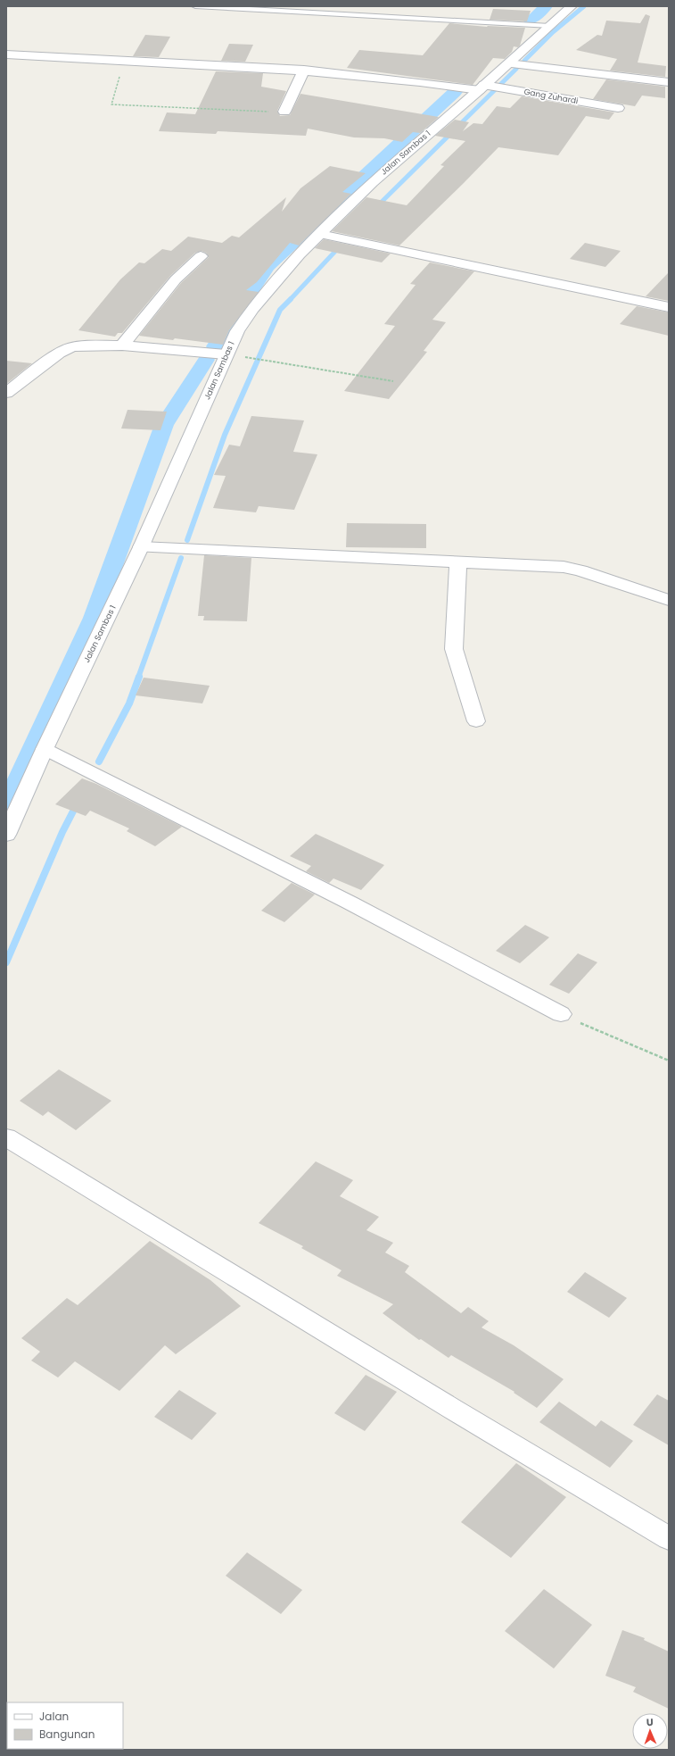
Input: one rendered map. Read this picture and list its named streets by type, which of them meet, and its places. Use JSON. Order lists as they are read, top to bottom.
{
  "streets": {
    "street": ["Gang Zuhardi", "Jalan Sambas 1"]
  },
  "crossings": [
    ["Gang Zuhardi", "Jalan Sambas 1"]
  ],
  "legend": ["Jalan", "Bangunan"],
  "north": "top"
}
